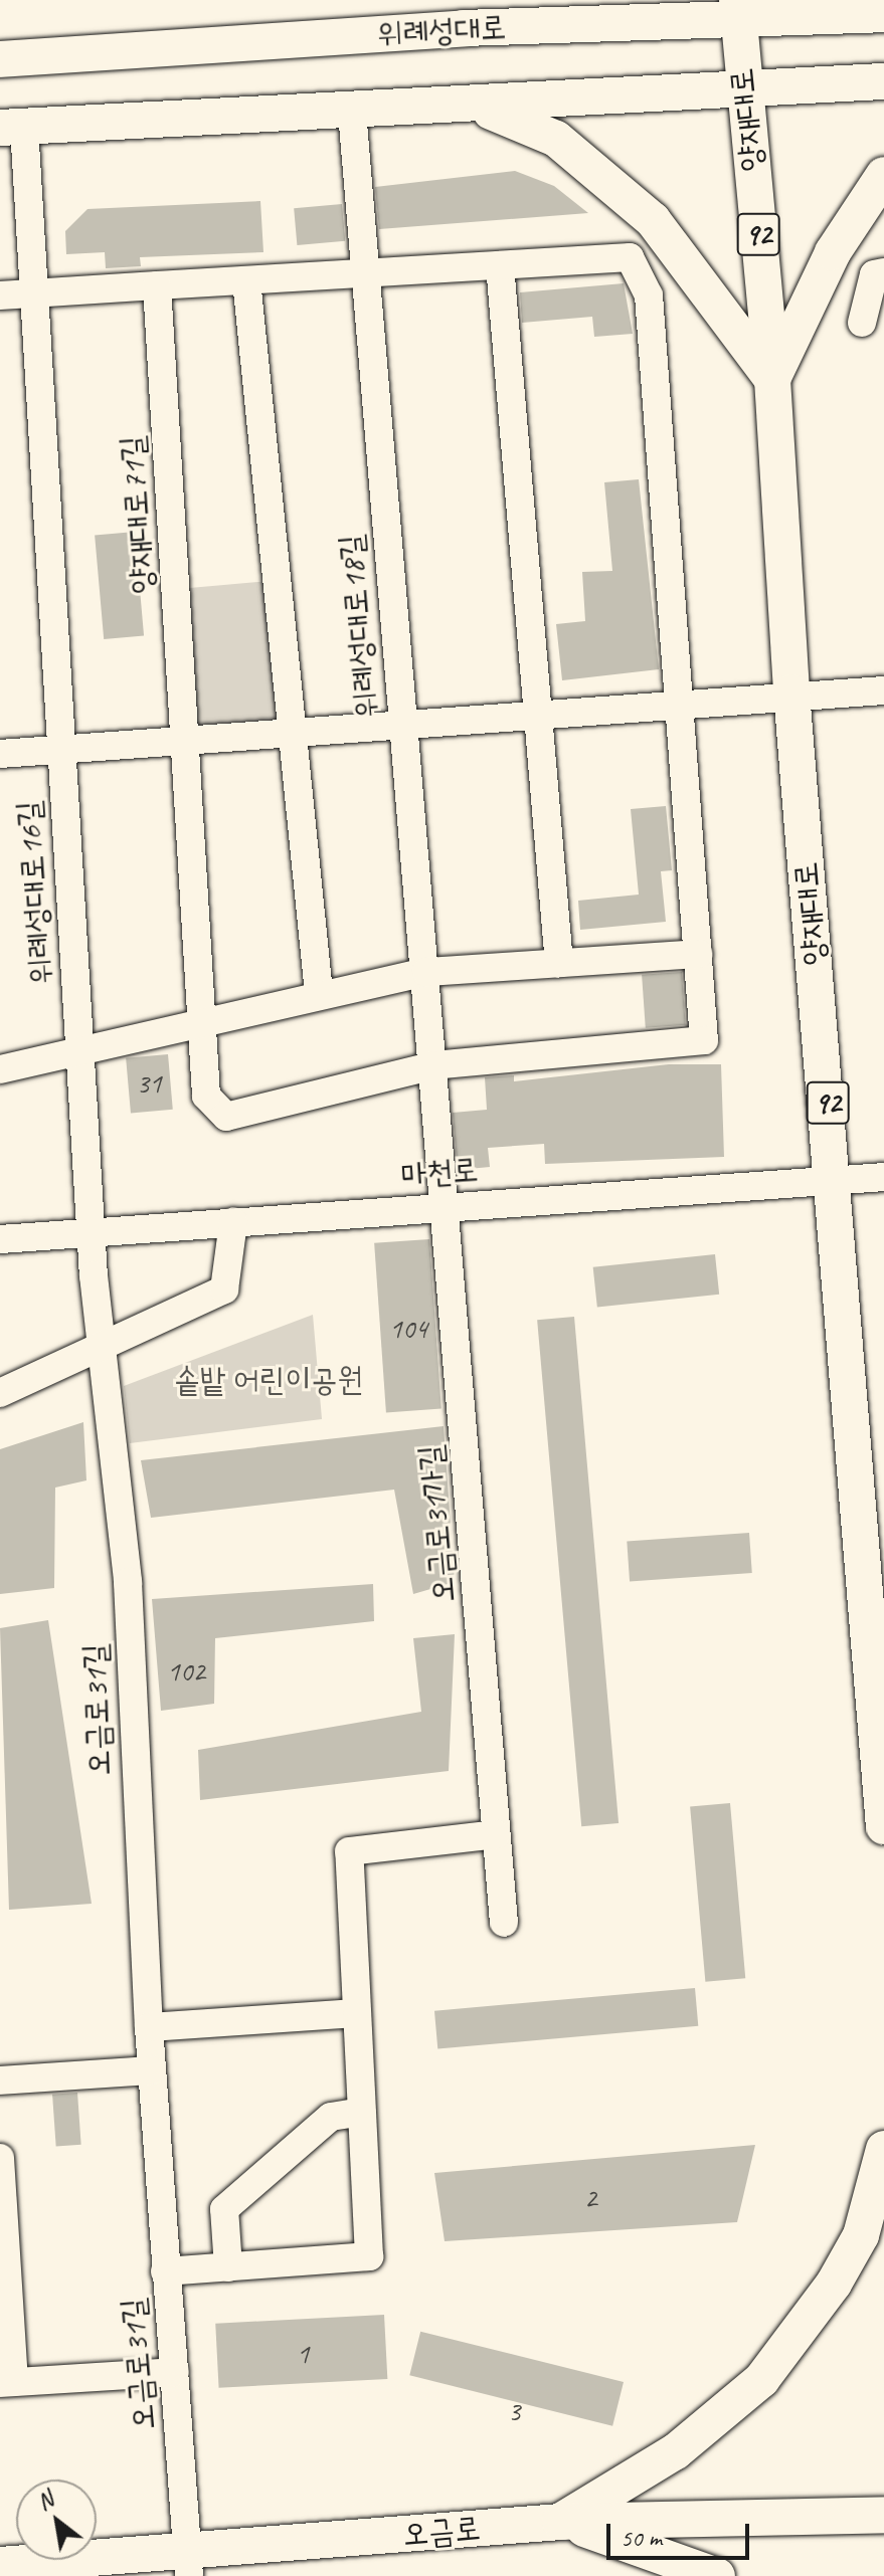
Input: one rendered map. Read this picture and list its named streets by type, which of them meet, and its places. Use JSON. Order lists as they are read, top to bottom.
{
  "streets": {
    "main road": [
      "위례성대로",
      "양재대로",
      "92",
      "오금로"
    ],
    "street": [
      "양재대로71길",
      "위례성대로18길",
      "위례성대로16길",
      "마천로",
      "오금로31가길",
      "오금로31길"
    ]
  },
  "crossings": [
    ["위례성대로", "양재대로"],
    ["양재대로", "마천로"],
    ["위례성대로18길", "마천로"],
    ["위례성대로18길", "오금로31가길"],
    ["위례성대로16길", "마천로"],
    ["위례성대로16길", "오금로31길"],
    ["마천로", "오금로31가길"],
    ["마천로", "오금로31길"],
    ["오금로31길", "오금로"]
  ],
  "parks": ["솥밭 어린이공원"],
  "house_numbers": [
    "31",
    "104",
    "102",
    "2",
    "1",
    "3"
  ],
  "scale_bar": "50 m",
  "north": "top left"
}
